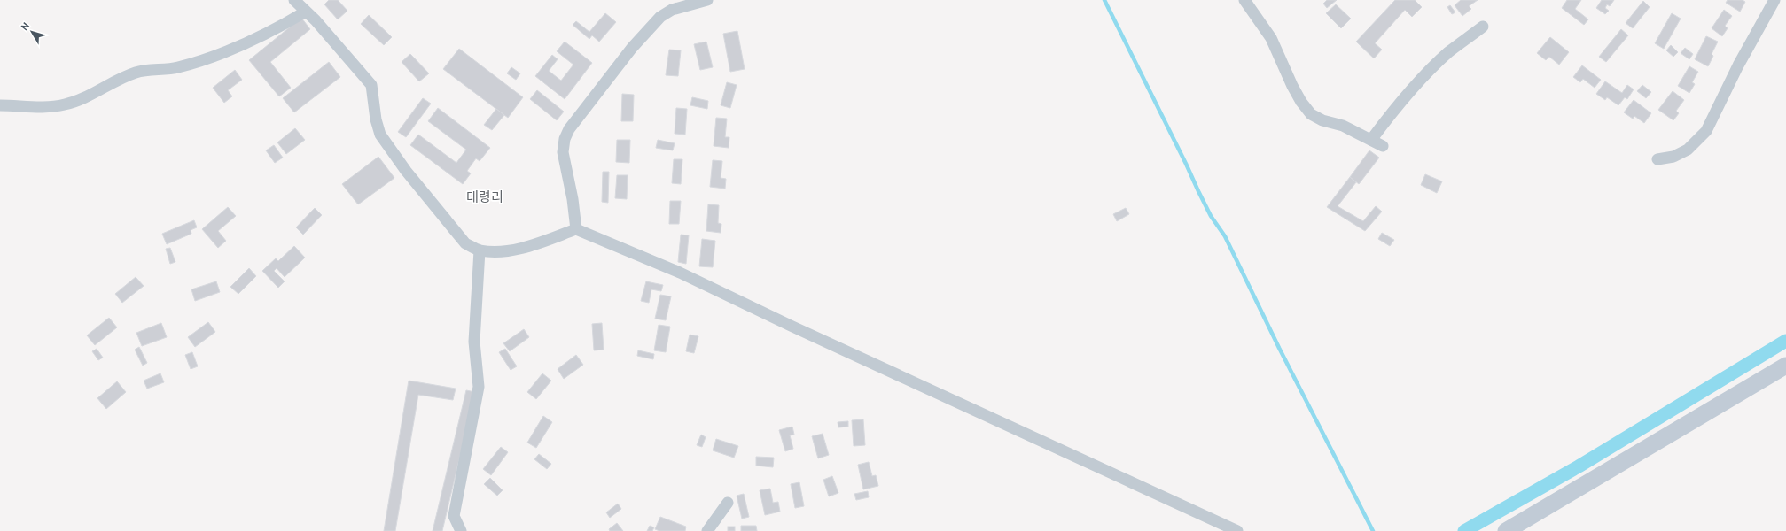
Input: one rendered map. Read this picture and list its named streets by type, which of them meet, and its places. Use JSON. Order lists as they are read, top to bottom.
{
  "districts": ["대령리"],
  "north": "top left"
}
